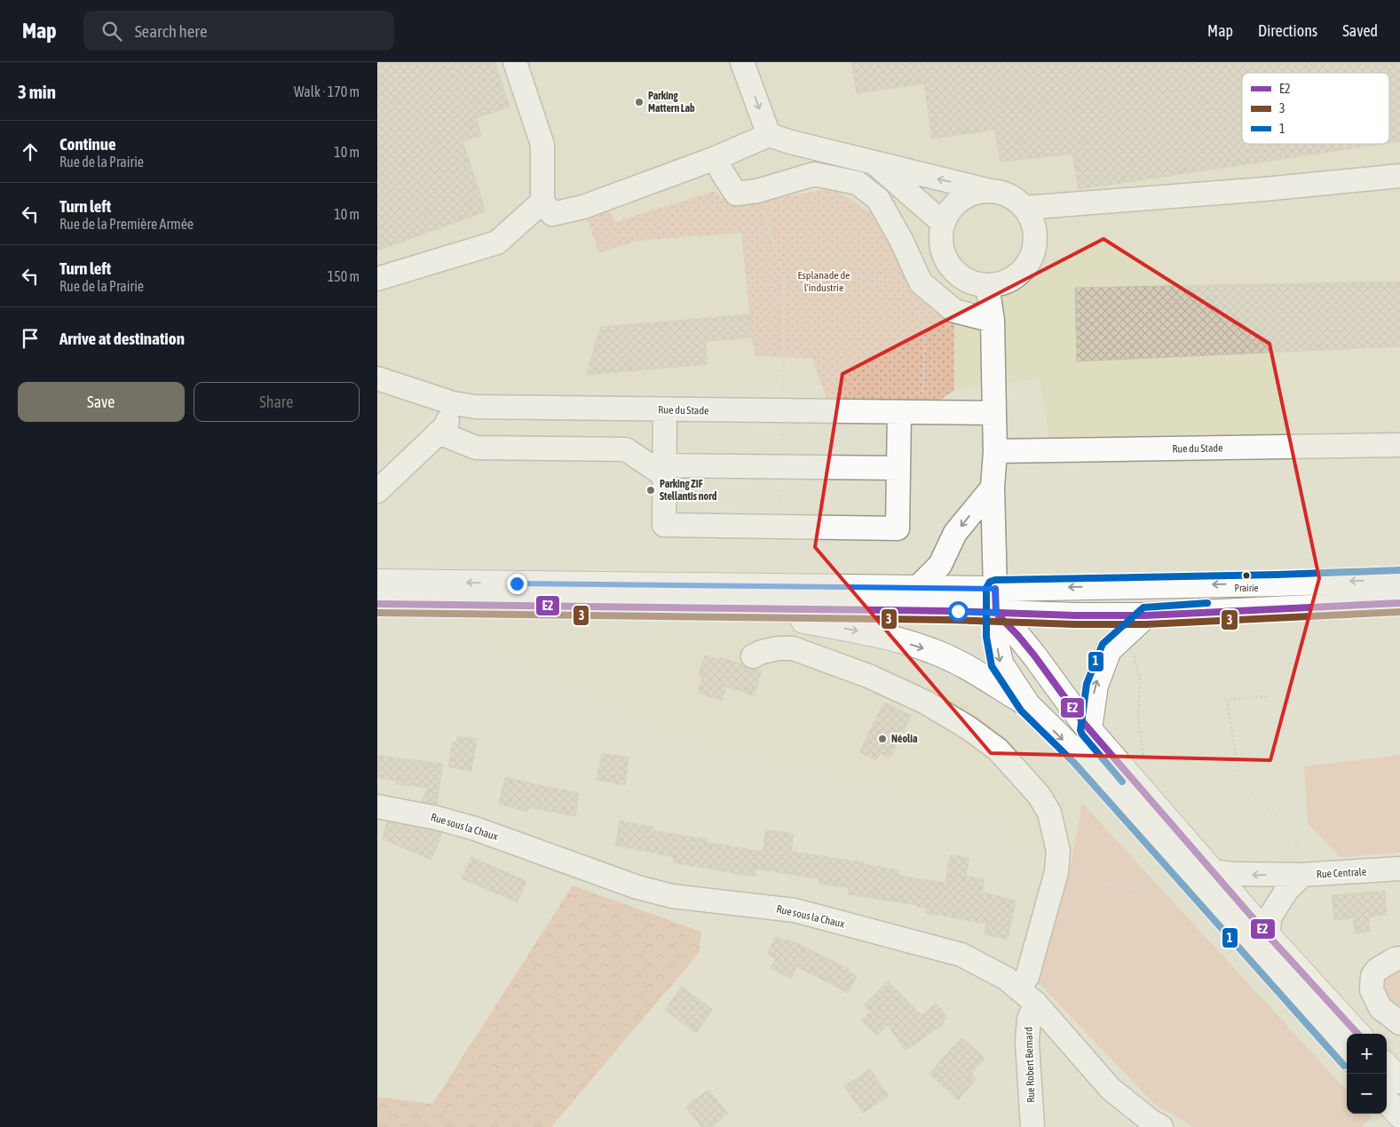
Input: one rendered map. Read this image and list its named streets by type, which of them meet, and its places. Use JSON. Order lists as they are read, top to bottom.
{
  "streets": {
    "street": [
      "Rue du Stade",
      "Rue sous la Chaux",
      "Rue Centrale",
      "Rue Robert Bernard"
    ]
  },
  "crossings": [
    ["Rue sous la Chaux", "Rue Robert Bernard"]
  ],
  "parks": ["Esplanade de l'industrie"],
  "places": [
    "Parking Mattern Lab",
    "Parking ZIF Stellantis nord",
    "Prairie",
    "Néolia"
  ],
  "lines": ["transit line 1", "transit line E2", "transit line 3"],
  "legend": ["E2", "3", "1"],
  "page": {
    "header": "Map",
    "search": "Search here",
    "nav": ["Map", "Directions", "Saved"],
    "heading": ["3 min", "Walk · 170 m"],
    "list": [
      ["Continue", "Rue de la Prairie", "10 m"],
      ["Turn left", "Rue de la Première Armée", "10 m"],
      ["Turn left", "Rue de la Prairie", "150 m"],
      "Arrive at destination"
    ],
    "buttons": ["Save", "Share"],
    "map_buttons": ["+", "−"]
  }
}
